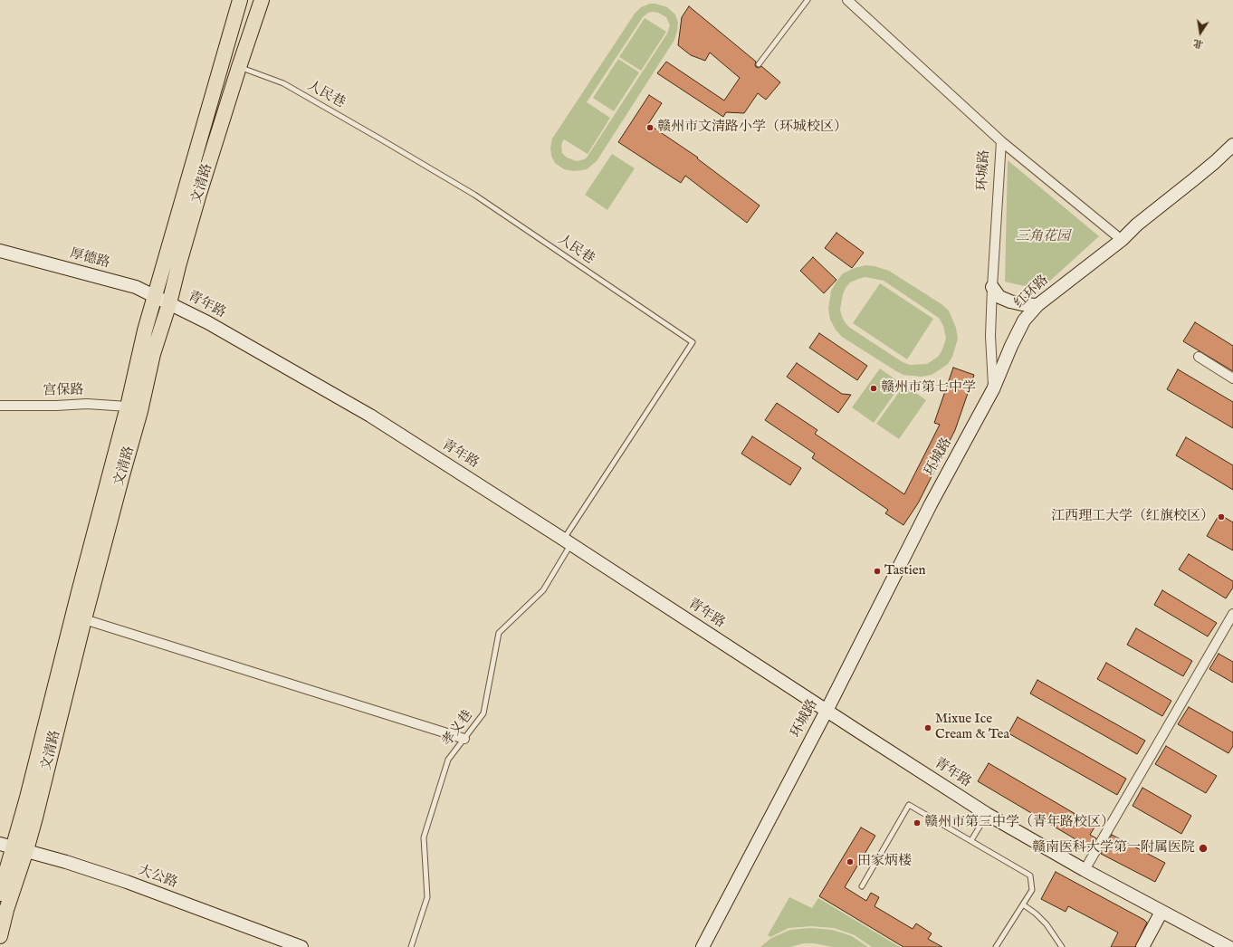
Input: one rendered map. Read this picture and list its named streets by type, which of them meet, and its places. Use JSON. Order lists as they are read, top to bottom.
{
  "streets": {
    "main road": ["文清路"],
    "street": [
      "环城路",
      "厚德路",
      "红环路",
      "青年路",
      "宫保路",
      "大公路"
    ],
    "lane": ["人民巷", "孝义巷"]
  },
  "crossings": [
    ["人民巷", "文清路"],
    ["人民巷", "青年路"],
    ["人民巷", "孝义巷"],
    ["环城路", "红环路"],
    ["环城路", "青年路"],
    ["文清路", "厚德路"],
    ["文清路", "青年路"],
    ["文清路", "宫保路"],
    ["文清路", "大公路"],
    ["厚德路", "青年路"],
    ["青年路", "孝义巷"]
  ],
  "parks": ["三角花园"],
  "places": [
    "赣州市文清路小学（环城校区）",
    "赣州市第七中学",
    "江西理工大学（红旗校区）",
    "Tastien",
    "Mixue Ice Cream & Tea",
    "赣州市第三中学（青年路校区）",
    "赣南医科大学第一附属医院",
    "田家炳楼"
  ],
  "north": "bottom"
}
